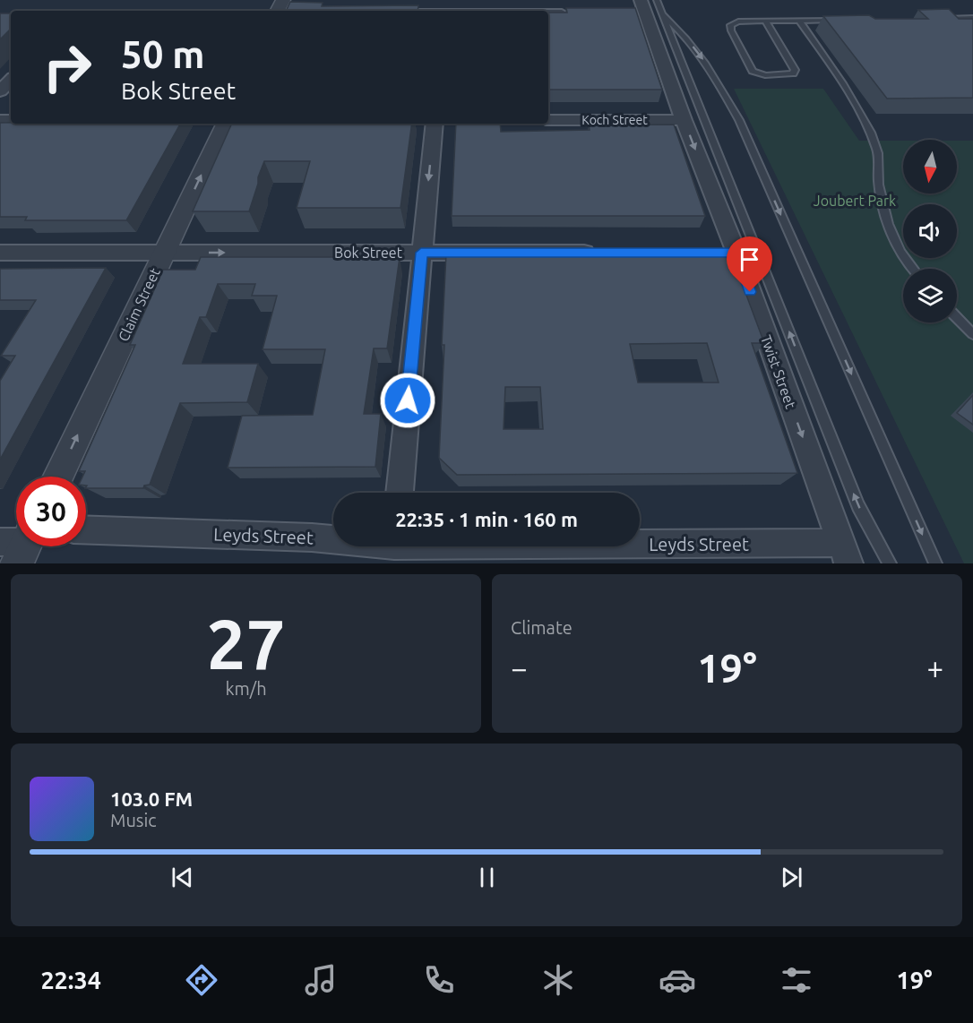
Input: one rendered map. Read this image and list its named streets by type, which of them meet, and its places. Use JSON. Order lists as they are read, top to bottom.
{
  "streets": {
    "street": [
      "Koch Street",
      "Bok Street",
      "Claim Street",
      "Twist Street",
      "Leyds Street"
    ]
  },
  "crossings": [
    ["Koch Street", "Twist Street"],
    ["Bok Street", "Claim Street"],
    ["Twist Street", "Leyds Street"]
  ],
  "one_way": ["Bok Street", "Claim Street", "Twist Street"],
  "parks": ["Joubert Park"],
  "north": "bottom",
  "page": {
    "turn": ["50 m", "Bok Street"],
    "limit": "30",
    "trip": "22:35 · 1 min · 160 m",
    "tile": [
      ["27", "km/h"],
      "Climate"
    ],
    "heat": ["−", "19°", "+"],
    "song": ["103.0 FM", "Music"],
    "tabs": ["22:34", "19°"]
  }
}
